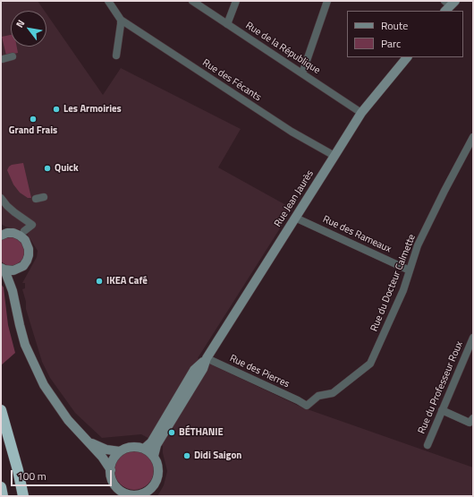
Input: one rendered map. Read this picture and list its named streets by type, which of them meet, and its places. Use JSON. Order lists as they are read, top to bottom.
{
  "streets": {
    "main road": ["Rue Jean Jaurès"],
    "street": [
      "Rue de la République",
      "Rue des Fécants",
      "Rue des Rameaux",
      "Rue du Docteur Calmette",
      "Rue des Pierres",
      "Rue du Professeur Roux"
    ]
  },
  "crossings": [
    ["Rue de la République", "Rue Jean Jaurès"],
    ["Rue des Fécants", "Rue Jean Jaurès"],
    ["Rue Jean Jaurès", "Rue des Rameaux"],
    ["Rue Jean Jaurès", "Rue des Pierres"],
    ["Rue des Rameaux", "Rue du Docteur Calmette"],
    ["Rue du Docteur Calmette", "Rue des Pierres"]
  ],
  "places": [
    "Les Armoiries",
    "Grand Frais",
    "Quick",
    "IKEA Café",
    "BÉTHANIE",
    "Didi Saigon"
  ],
  "legend": ["Route", "Parc"],
  "scale_bar": "100 m",
  "north": "top left"
}
